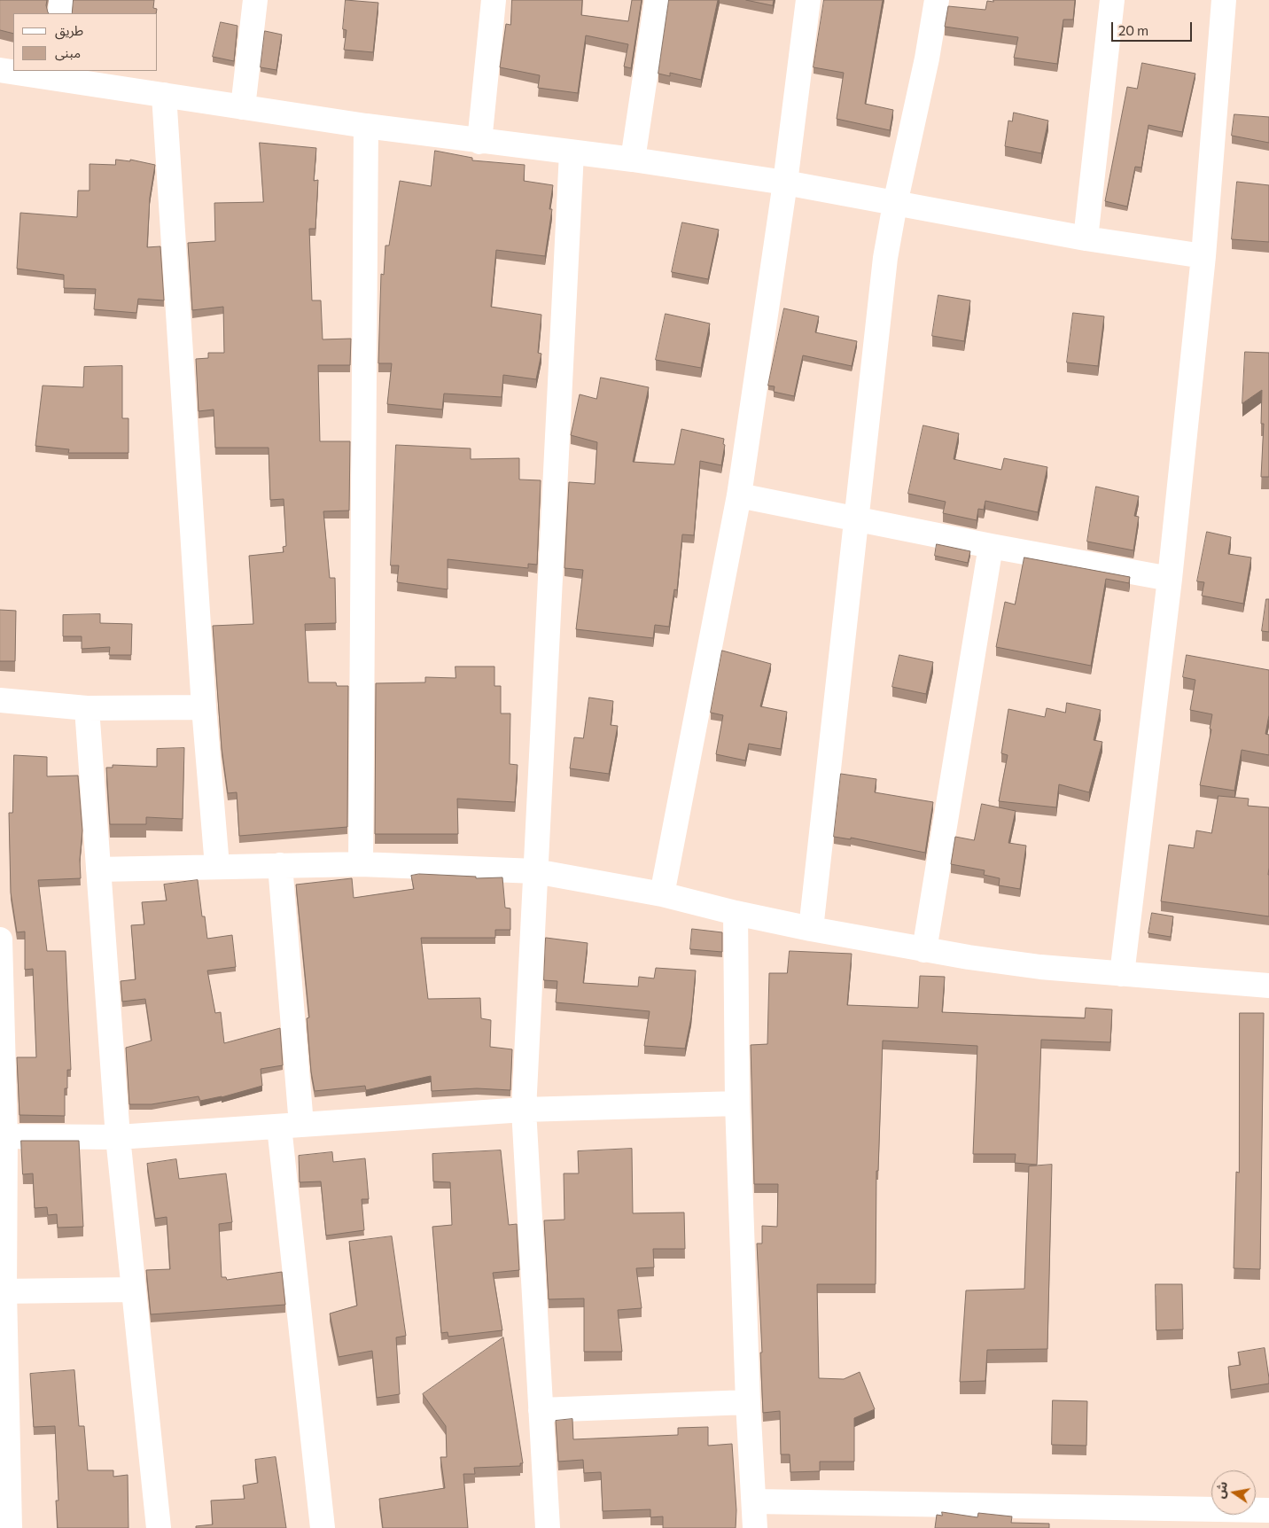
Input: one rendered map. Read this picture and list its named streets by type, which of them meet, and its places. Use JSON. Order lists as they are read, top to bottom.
{
  "legend": ["طريق", "مبنى"],
  "scale_bar": "20 m",
  "north": "left"
}
